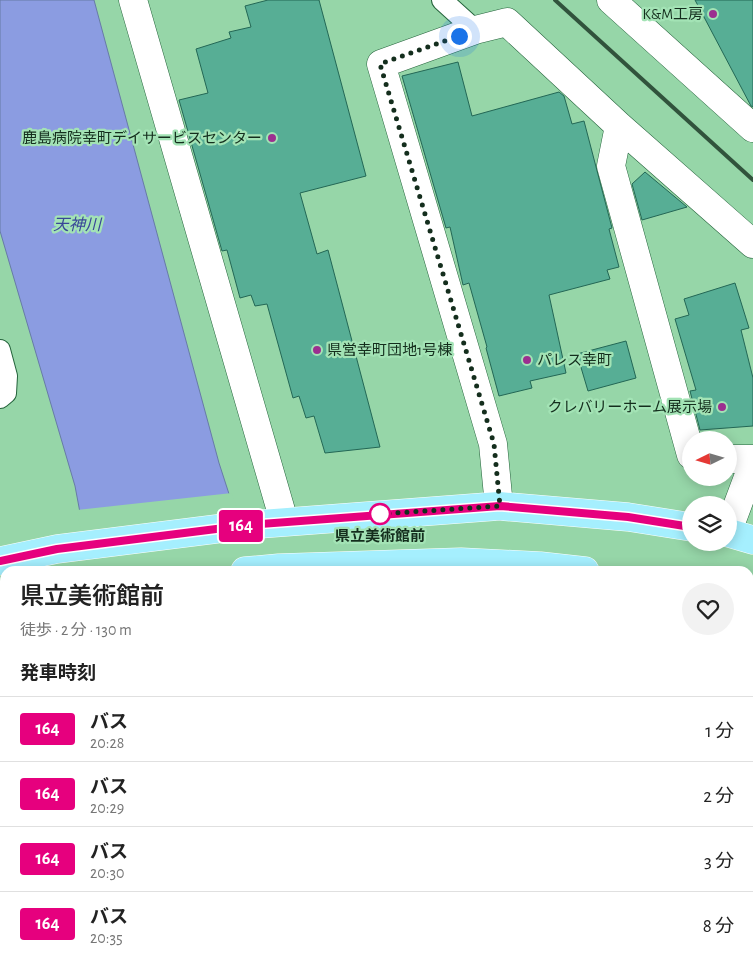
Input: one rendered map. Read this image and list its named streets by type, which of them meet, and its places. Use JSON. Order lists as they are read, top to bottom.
{
  "water": ["天神川"],
  "places": [
    "K&M工房",
    "鹿島病院幸町デイサービスセンター",
    "県営幸町団地1号棟",
    "パレス幸町",
    "クレバリーホーム展示場",
    "県立美術館前"
  ],
  "lines": ["bus line 164"],
  "north": "left",
  "page": {
    "on_map": "164",
    "heading": [
      ["県立美術館前", "徒歩 · 2 分 · 130 m"],
      "発車時刻"
    ],
    "list": [
      {
        "mark": "164",
        "name": "バス",
        "note": "20:28",
        "value": "1 分"
      },
      {
        "mark": "164",
        "name": "バス",
        "note": "20:29",
        "value": "2 分"
      },
      {
        "mark": "164",
        "name": "バス",
        "note": "20:30",
        "value": "3 分"
      },
      {
        "mark": "164",
        "name": "バス",
        "note": "20:35",
        "value": "8 分"
      }
    ]
  }
}
